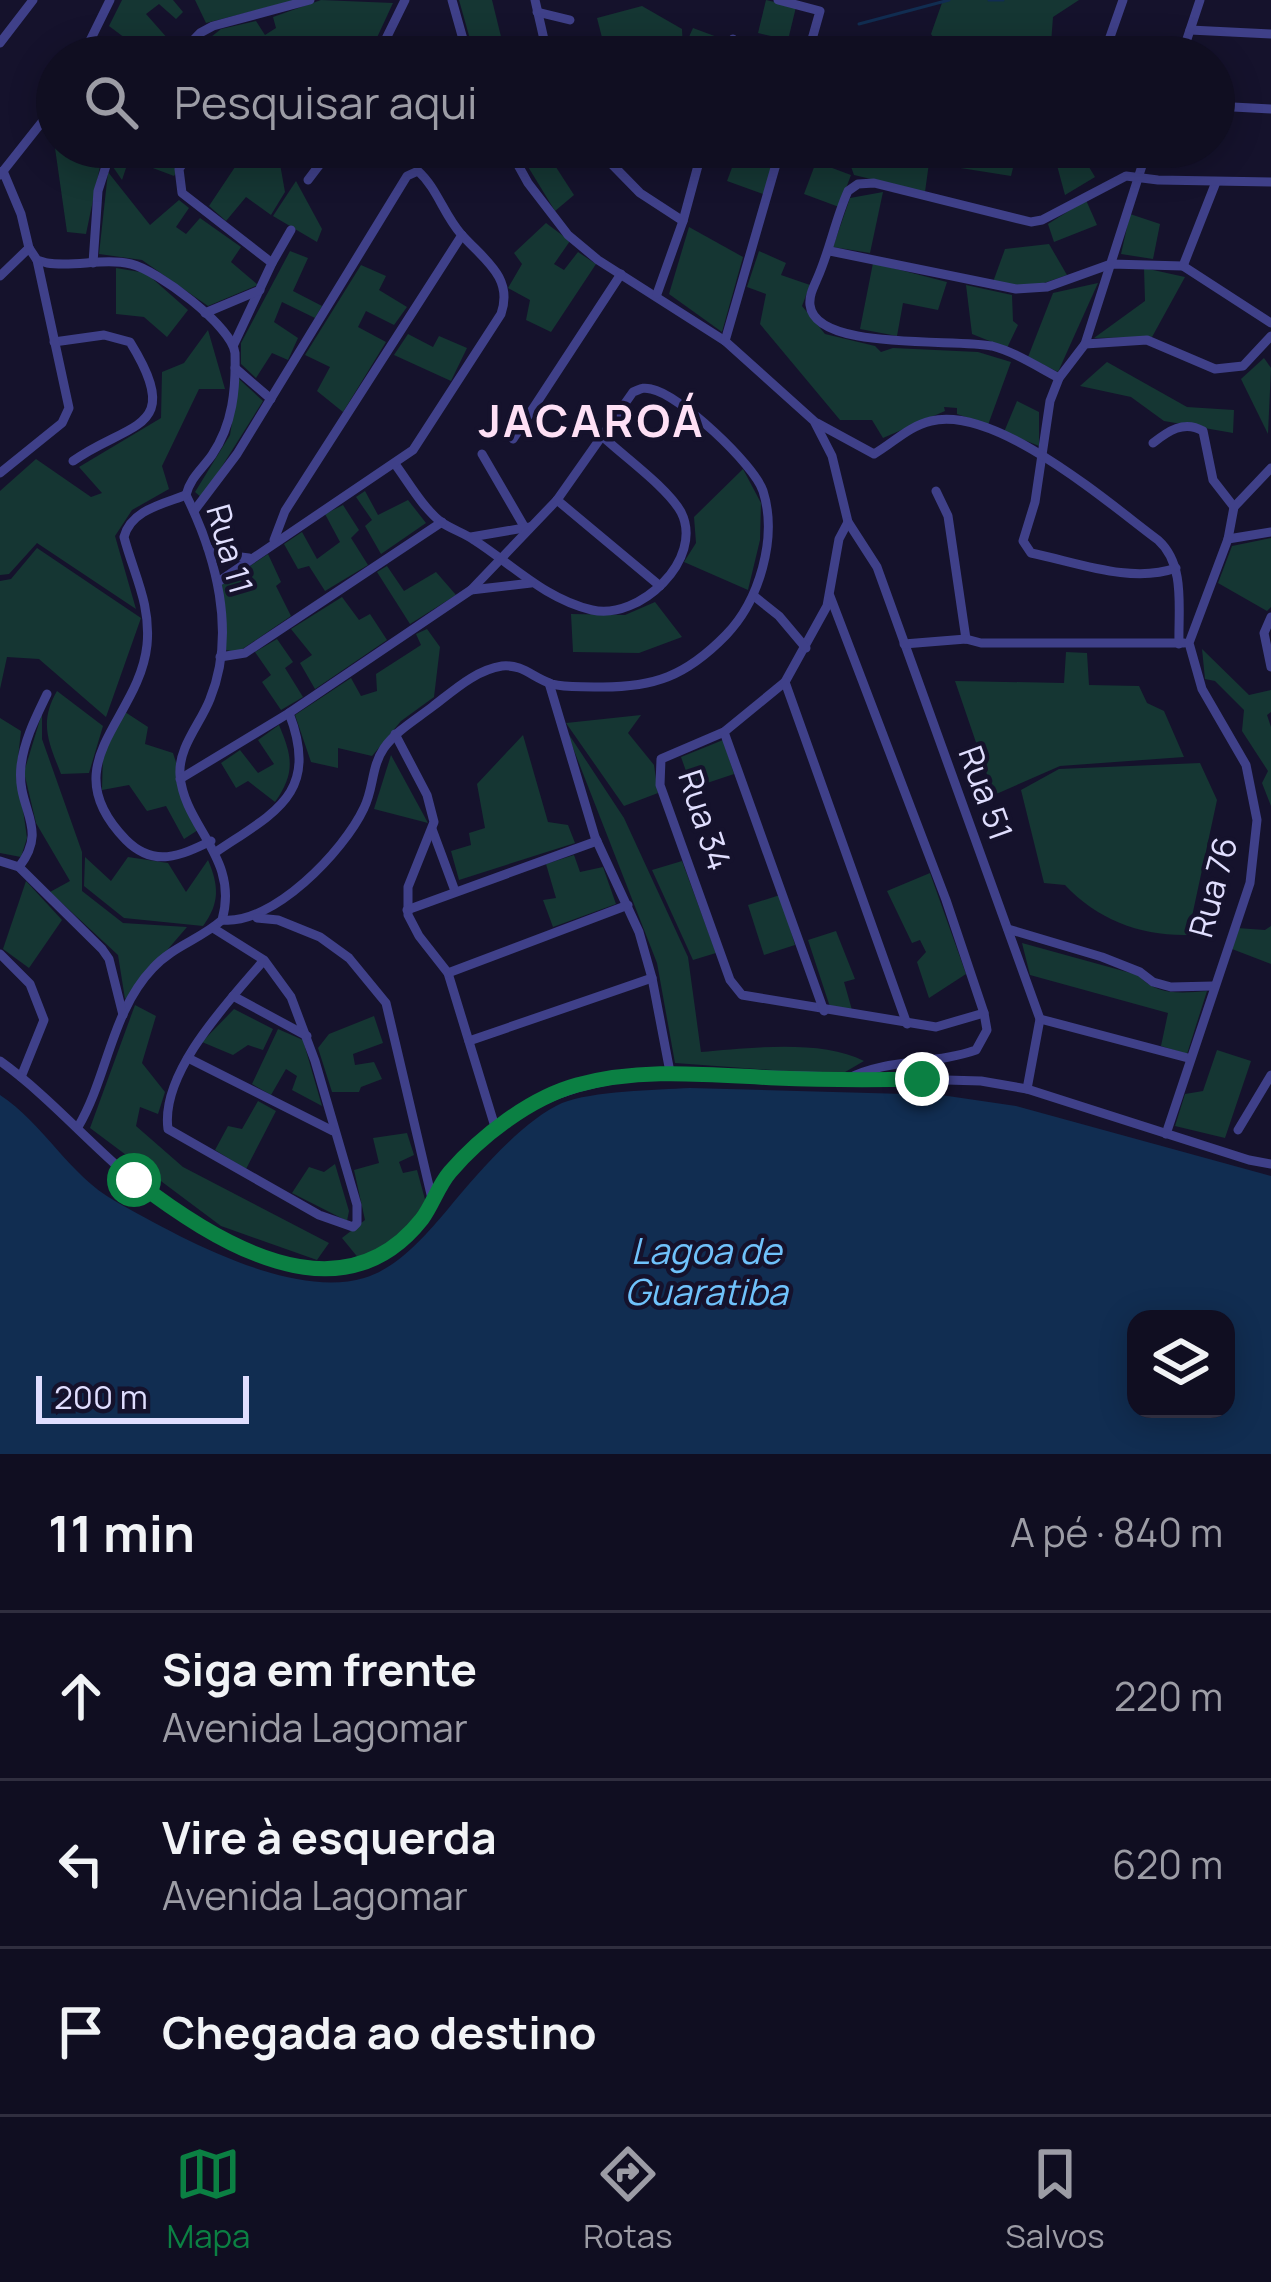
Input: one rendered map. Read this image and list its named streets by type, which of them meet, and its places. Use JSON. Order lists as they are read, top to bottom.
{
  "streets": {
    "street": [
      "Rua 11",
      "Rua 51",
      "Rua 34",
      "Rua 76"
    ]
  },
  "crossings": [
    ["Rua 51", "Rua 34"]
  ],
  "districts": ["JACAROÁ"],
  "water": ["Lagoa de Guaratiba"],
  "scale_bar": "200 m",
  "page": {
    "search": "Pesquisar aqui",
    "scale": "200 m",
    "heading": ["11 min", "A pé · 840 m"],
    "list": [
      ["Siga em frente", "Avenida Lagomar", "220 m"],
      ["Vire à esquerda", "Avenida Lagomar", "620 m"],
      "Chegada ao destino"
    ],
    "nav": ["Mapa", "Rotas", "Salvos"]
  }
}
